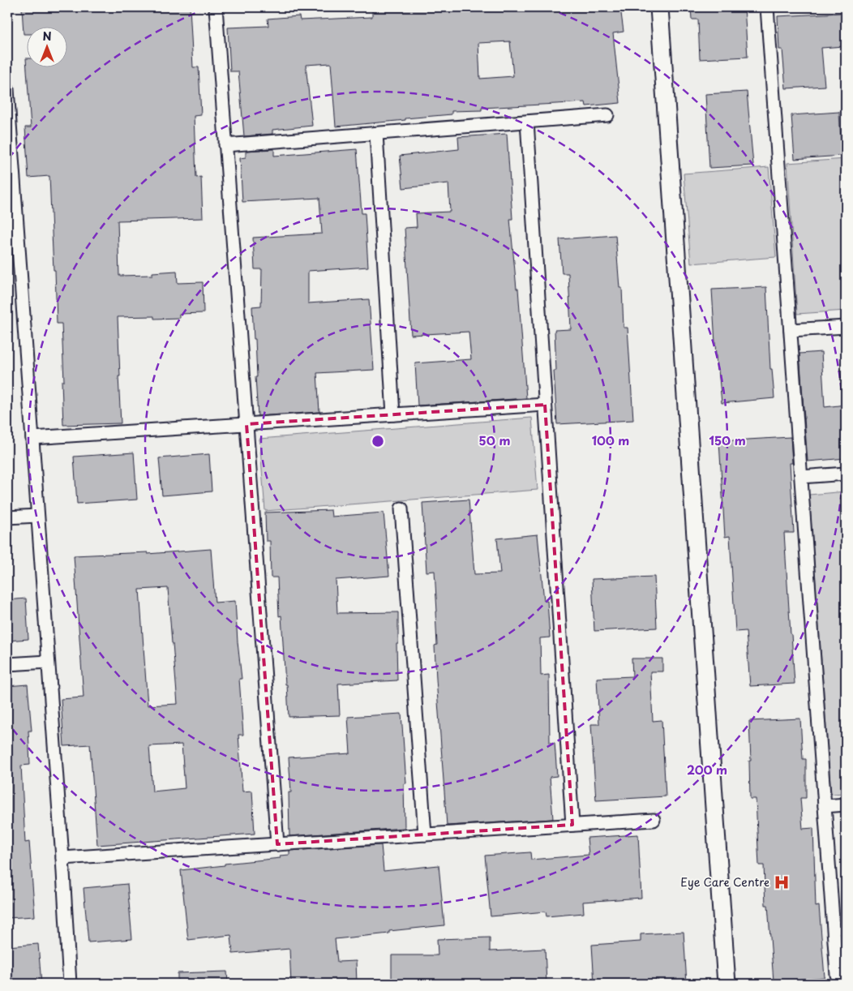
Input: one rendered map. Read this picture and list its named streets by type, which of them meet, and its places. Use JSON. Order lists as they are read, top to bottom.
{
  "places": {
    "hospital": ["Eye Care Centre"]
  },
  "north": "top",
  "rings": [
    "50 m",
    "100 m",
    "150 m",
    "200 m"
  ]
}
